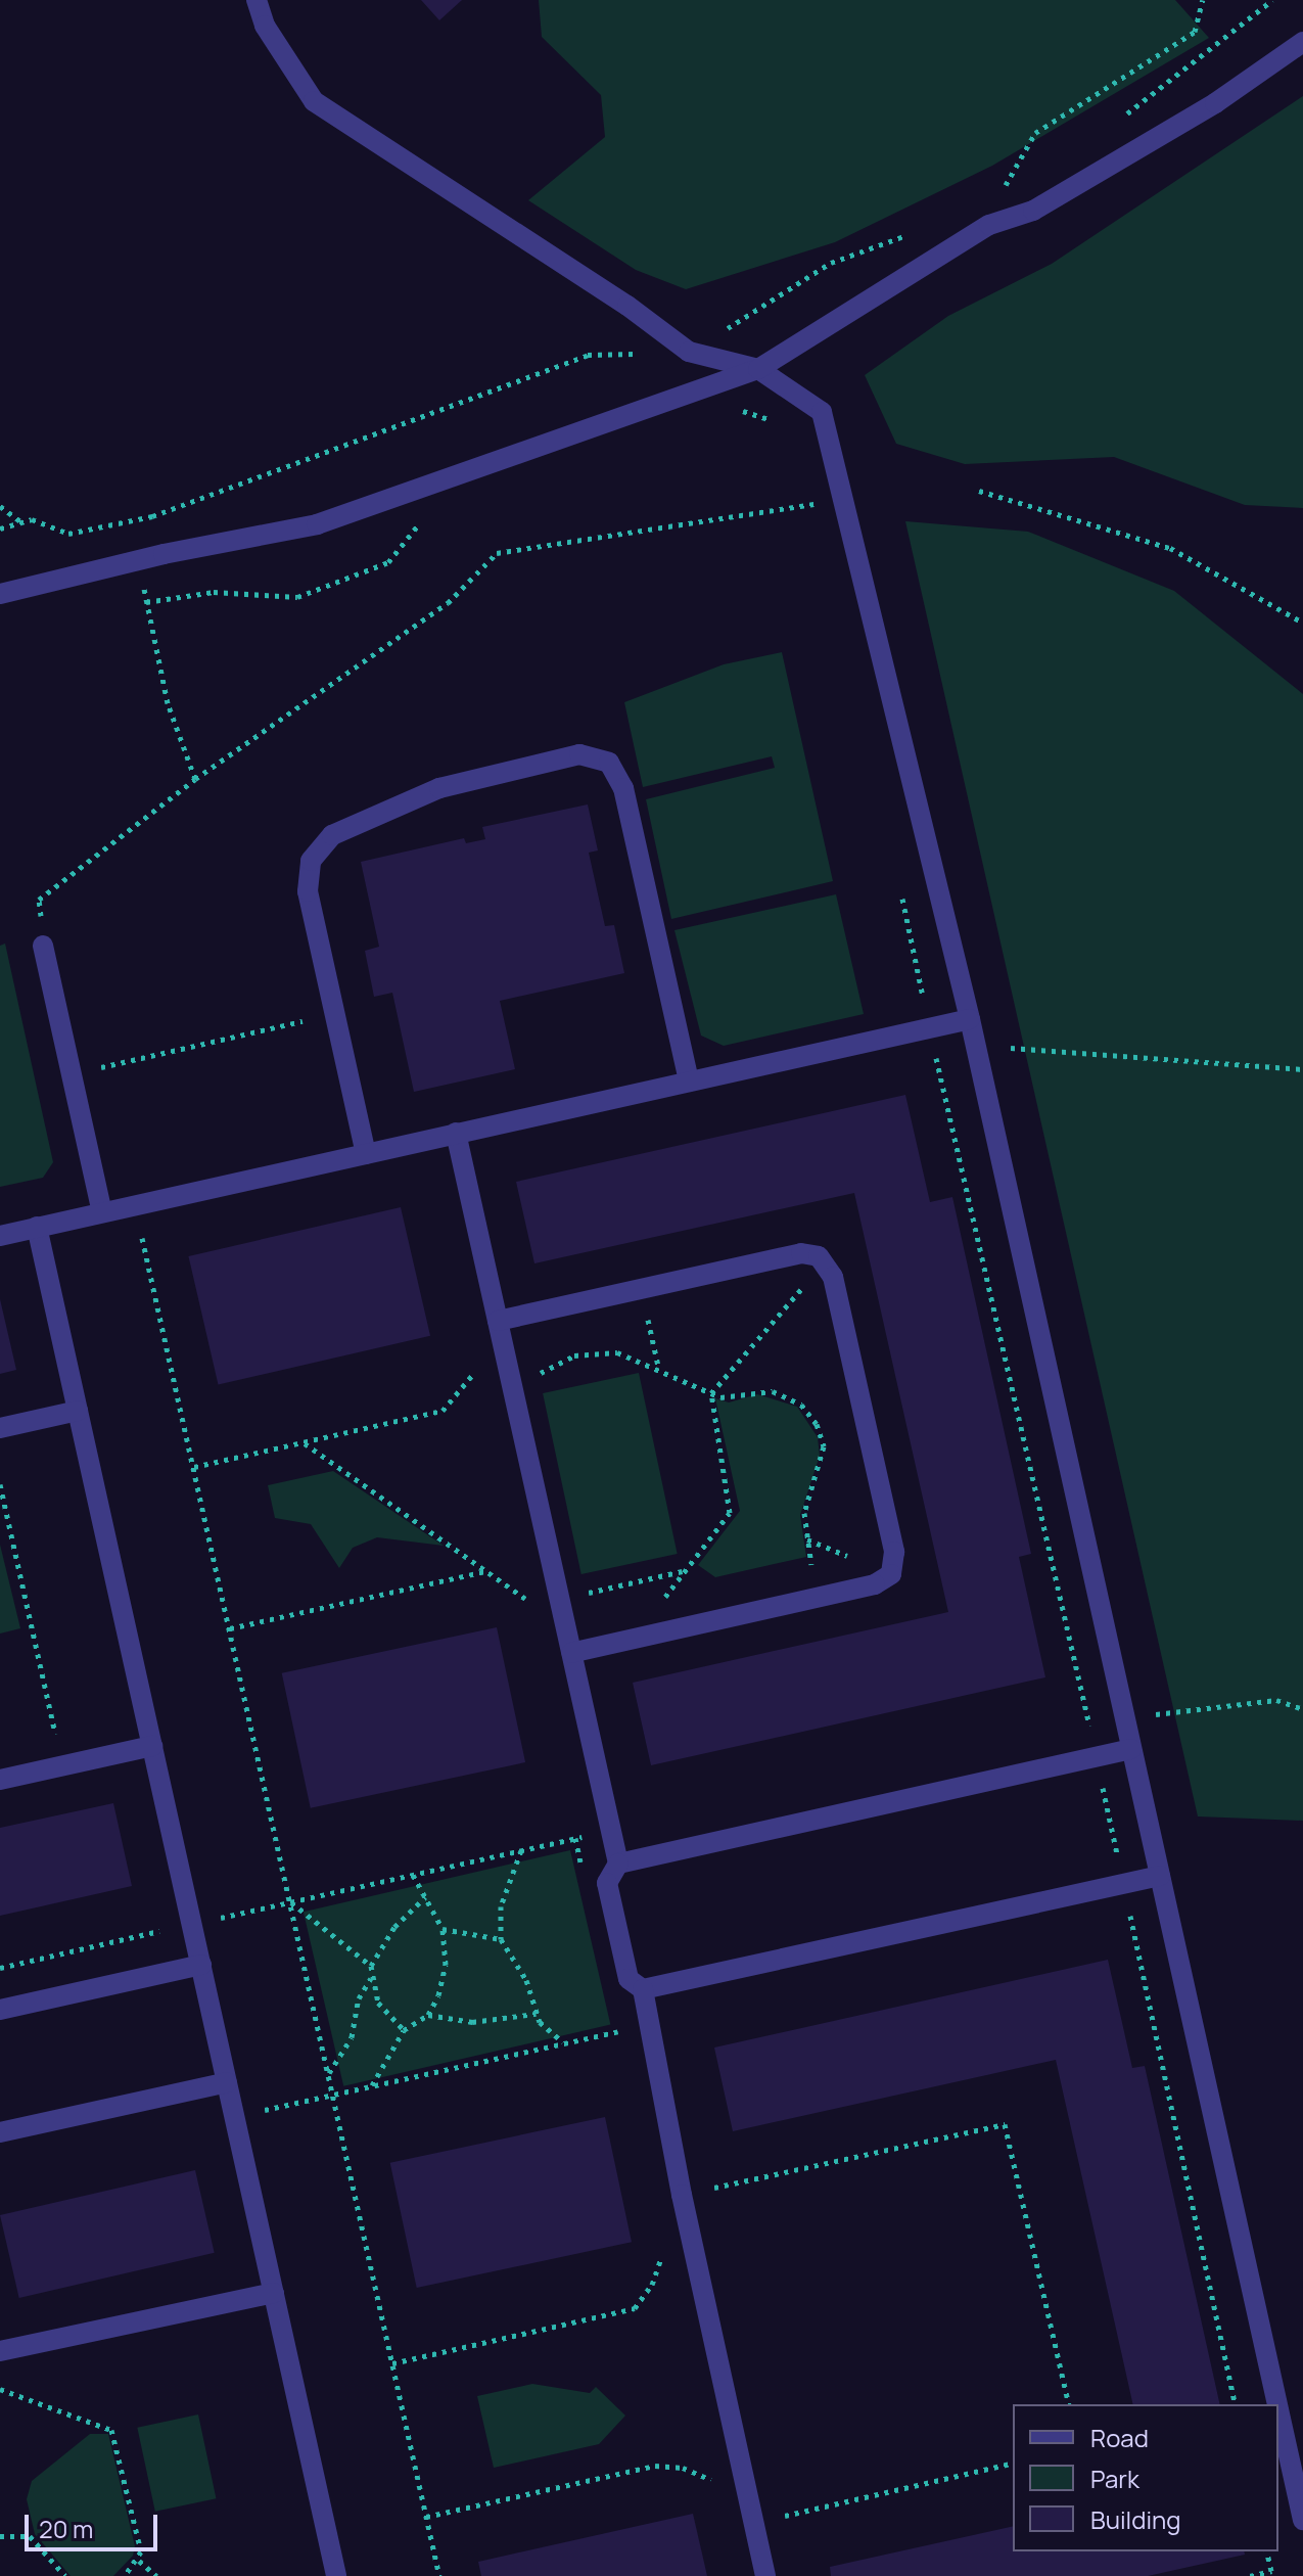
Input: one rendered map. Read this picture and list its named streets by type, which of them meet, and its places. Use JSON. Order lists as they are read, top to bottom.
{
  "legend": ["Road", "Park", "Building"],
  "scale_bar": "20 m"
}
